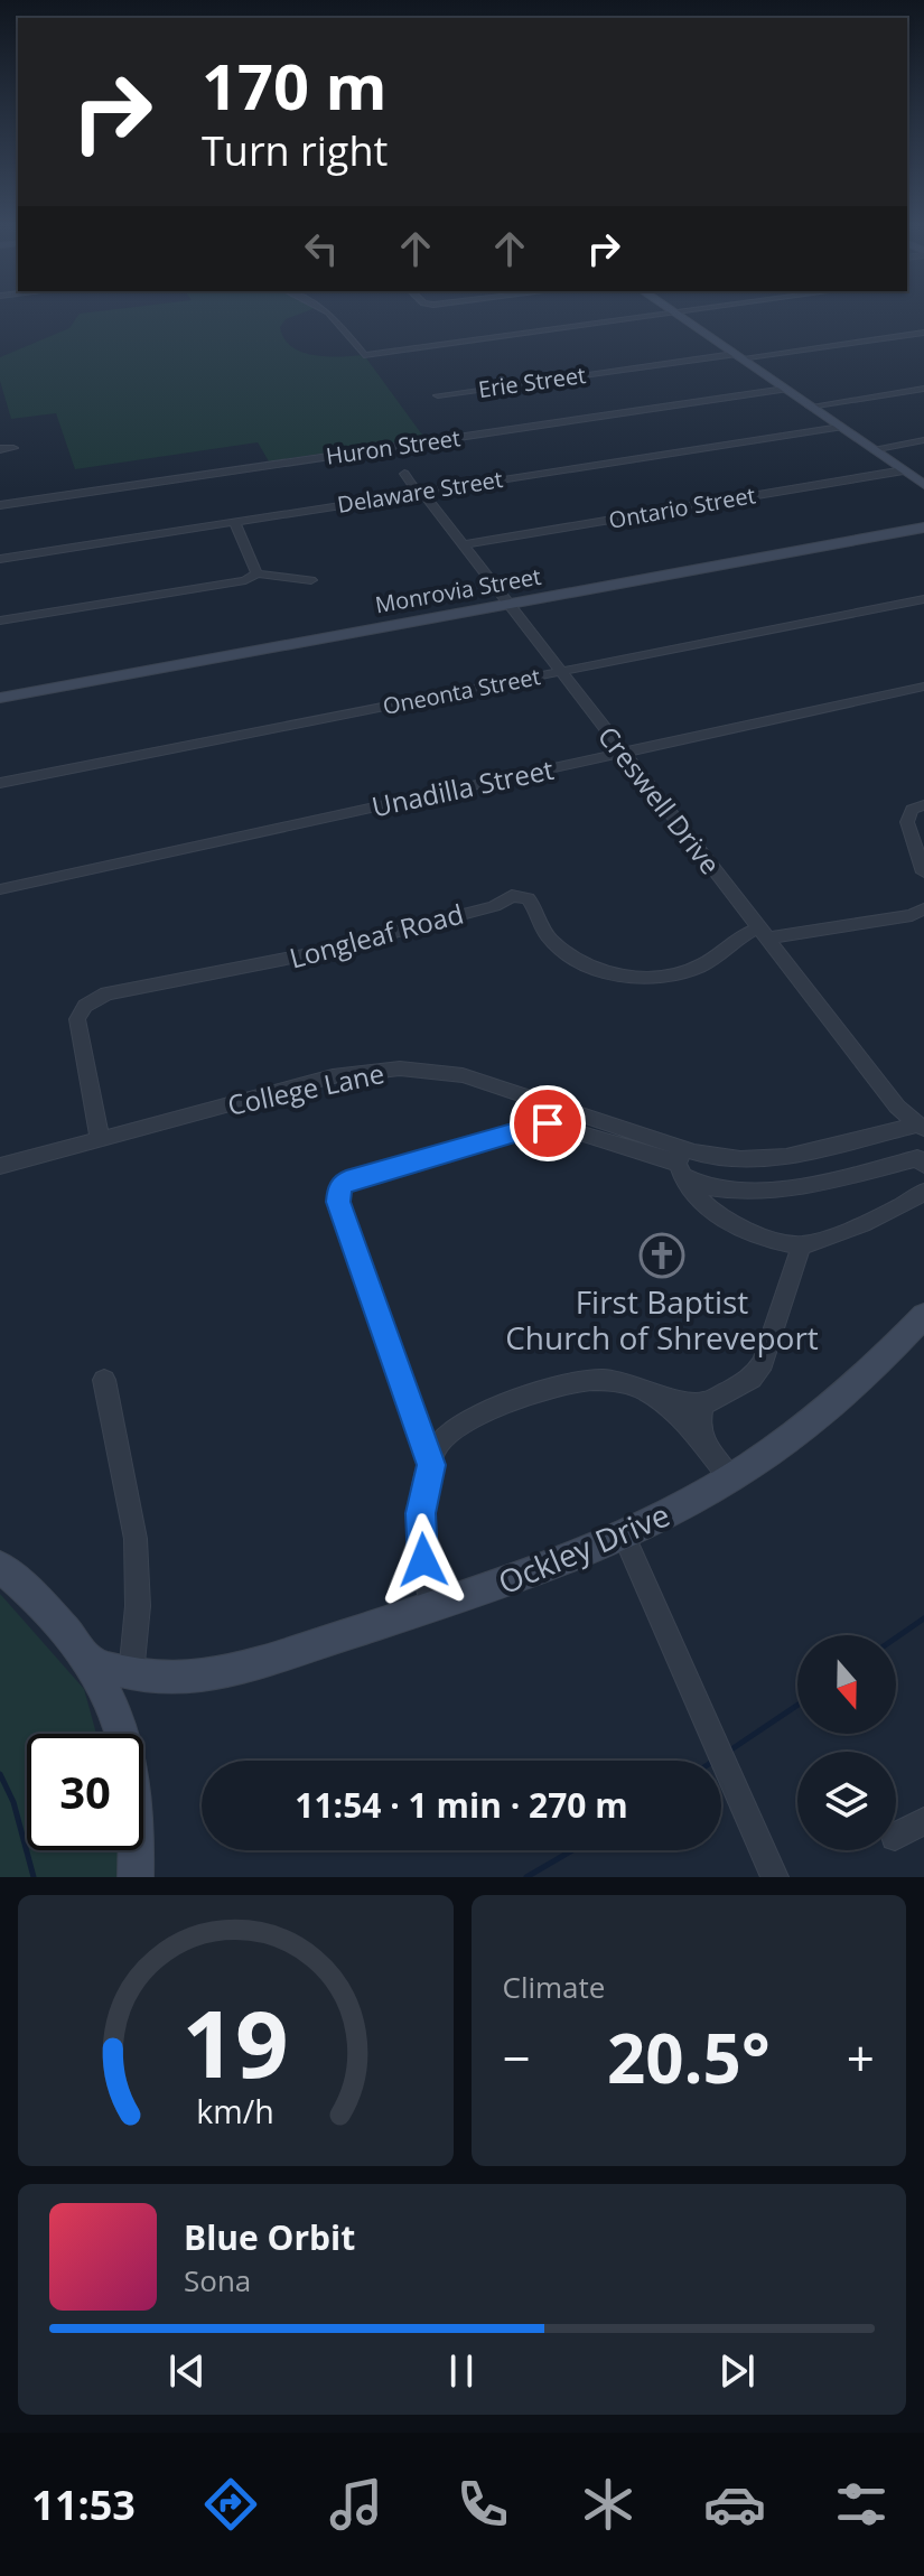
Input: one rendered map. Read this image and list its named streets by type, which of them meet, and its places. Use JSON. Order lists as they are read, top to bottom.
{
  "streets": {
    "street": [
      "Erie Street",
      "Huron Street",
      "Delaware Street",
      "Ontario Street",
      "Monrovia Street",
      "Oneonta Street",
      "Unadilla Street",
      "Creswell Drive",
      "Longleaf Road",
      "College Lane",
      "Ockley Drive"
    ]
  },
  "crossings": [
    ["Delaware Street", "Creswell Drive"],
    ["Ontario Street", "Creswell Drive"],
    ["Monrovia Street", "Creswell Drive"],
    ["Oneonta Street", "Creswell Drive"],
    ["Unadilla Street", "Creswell Drive"],
    ["Creswell Drive", "Longleaf Road"],
    ["Creswell Drive", "College Lane"],
    ["Longleaf Road", "College Lane"]
  ],
  "places": {
    "church": ["First Baptist Church of Shreveport"]
  },
  "north": "bottom",
  "page": {
    "turn": ["170 m", "Turn right"],
    "limit": "30",
    "trip": "11:54 · 1 min · 270 m",
    "tile": "Climate",
    "heat": ["−", "20.5°", "+"],
    "song": ["Blue Orbit", "Sona"],
    "tabs": "11:53",
    "gauge": ["19", "km/h"]
  }
}
